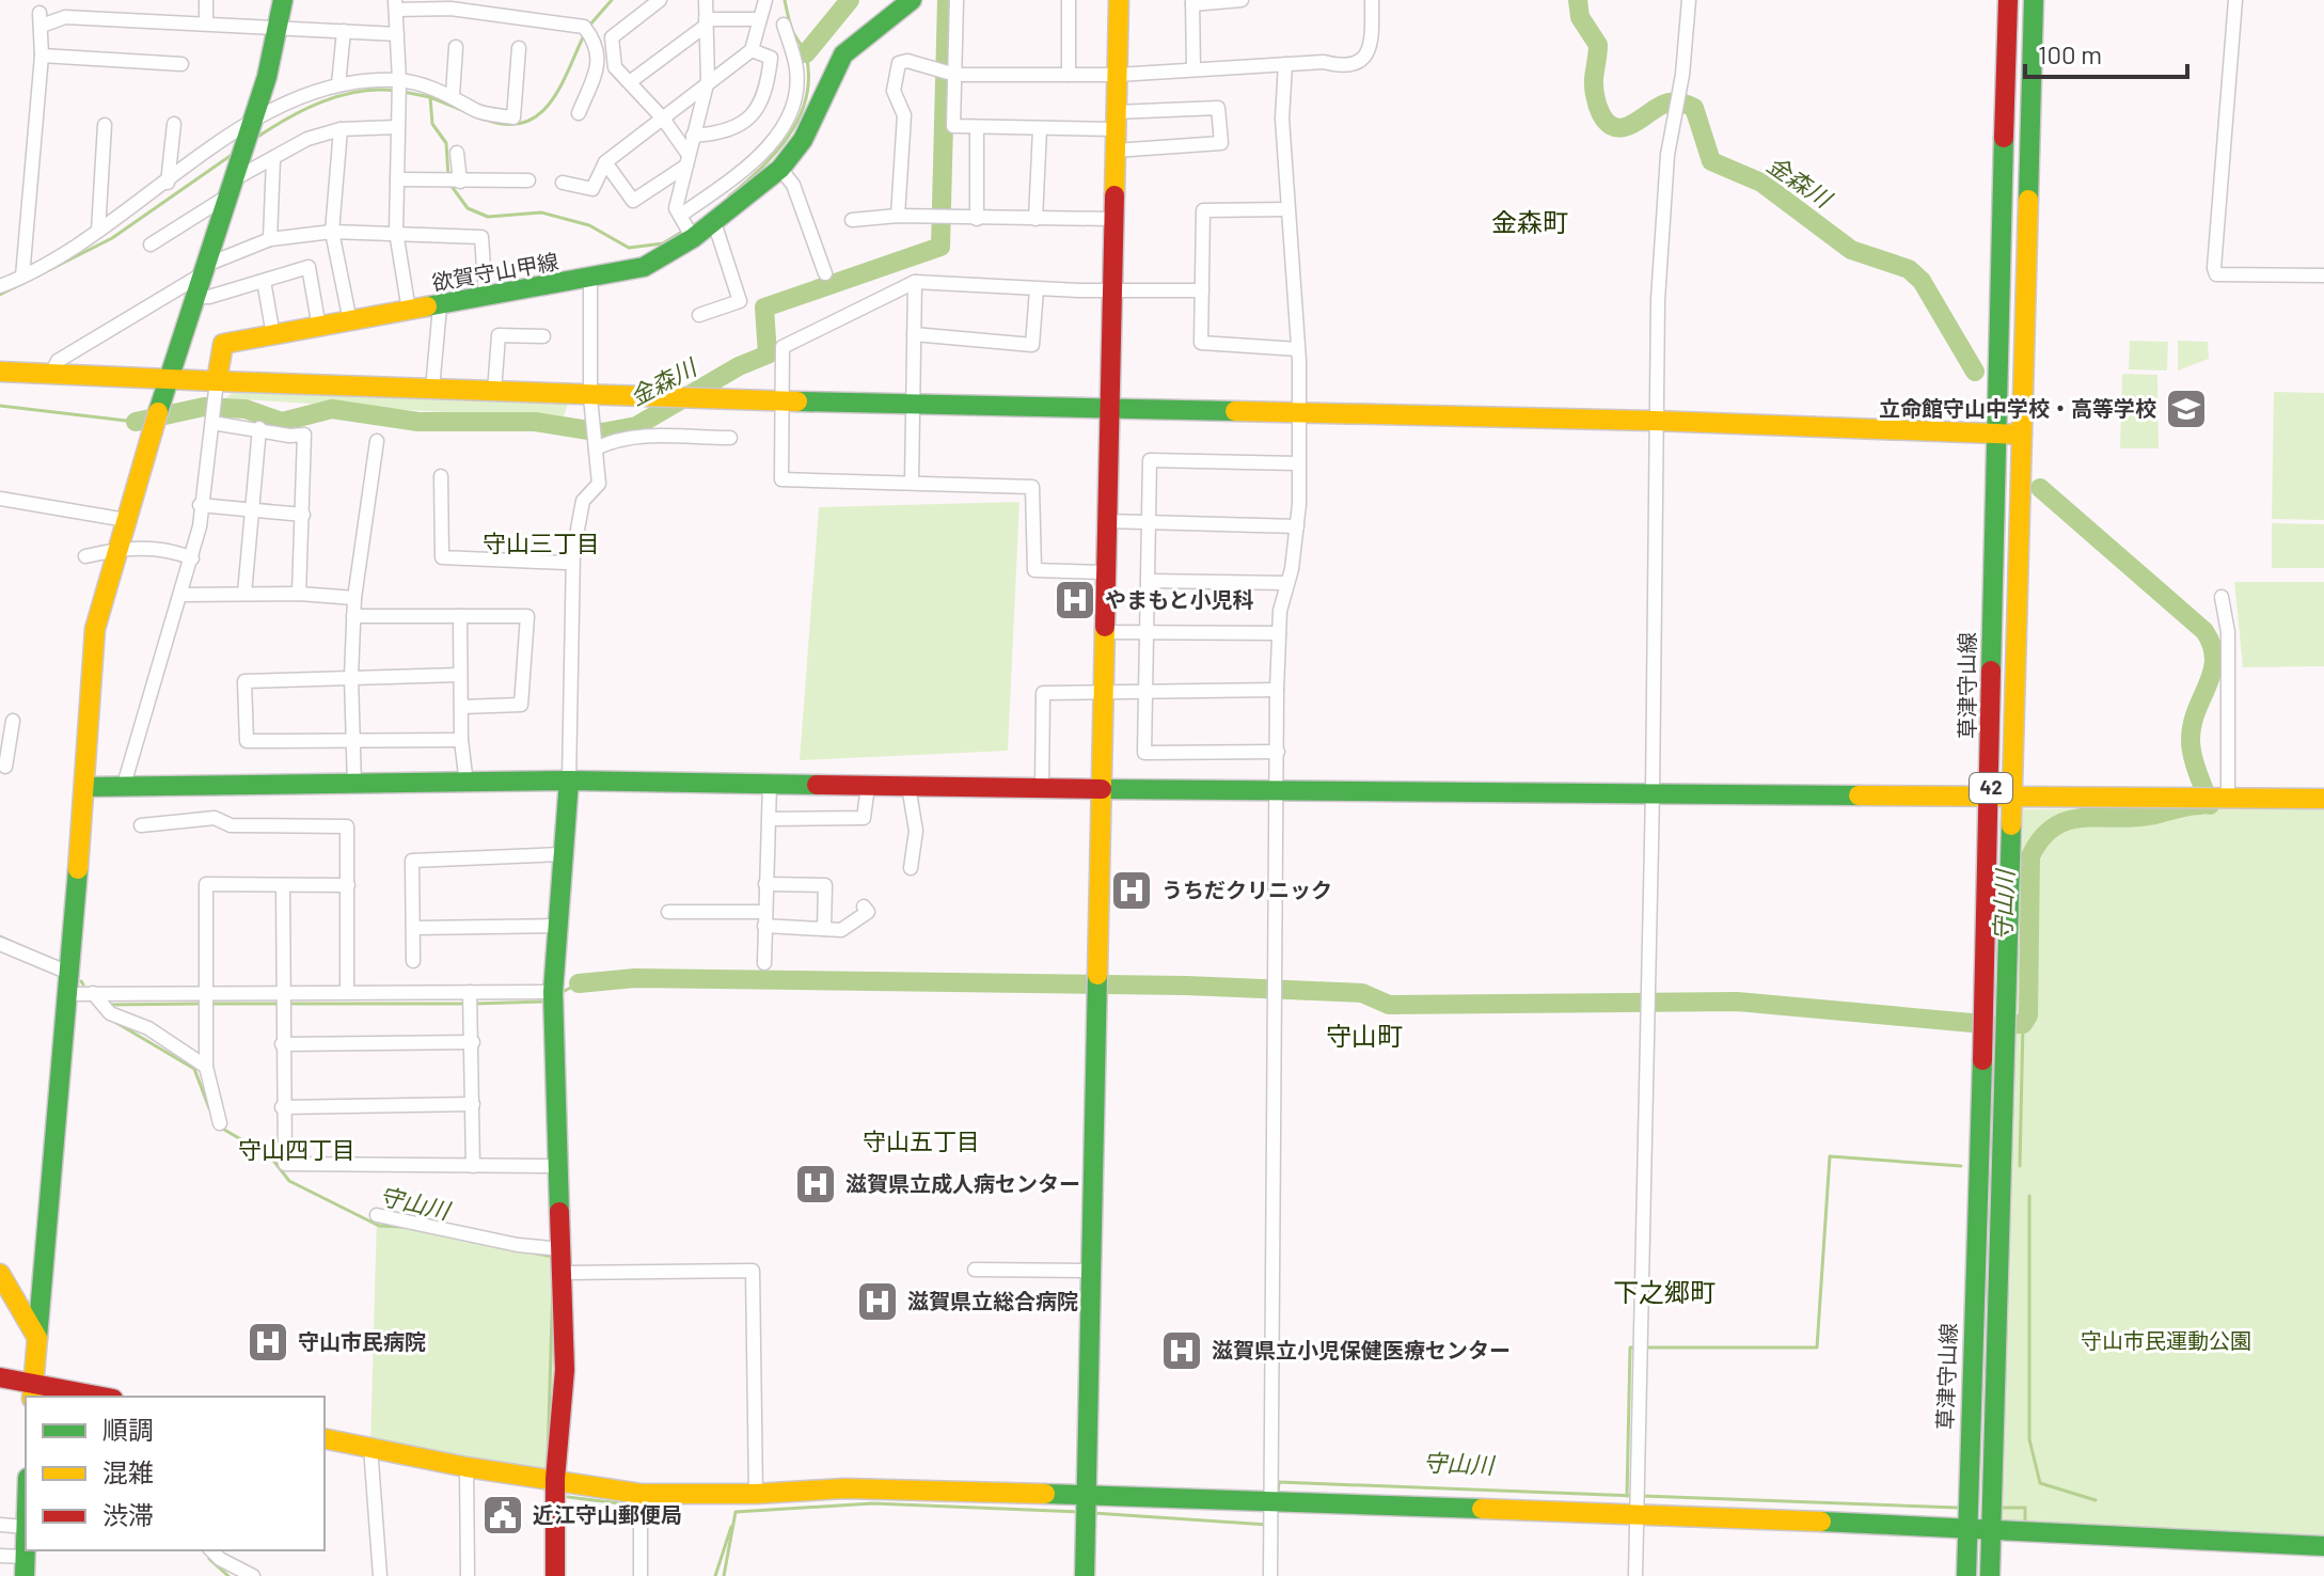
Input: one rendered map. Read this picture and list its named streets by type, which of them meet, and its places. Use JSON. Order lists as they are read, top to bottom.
{
  "streets": {
    "street": ["欲賀守山甲線", "草津守山線", "42"]
  },
  "districts": [
    "金森町",
    "守山三丁目",
    "守山町",
    "守山五丁目",
    "守山四丁目",
    "下之郷町"
  ],
  "water": ["金森川", "守山川"],
  "parks": ["守山市民運動公園"],
  "places": {
    "school or university": ["立命館守山中学校・高等学校"],
    "hospital": [
      "やまもと小児科",
      "うちだクリニック",
      "滋賀県立成人病センター",
      "滋賀県立総合病院",
      "守山市民病院",
      "滋賀県立小児保健医療センター"
    ],
    "public building": ["近江守山郵便局"]
  },
  "legend": ["順調", "混雑", "渋滞"],
  "scale_bar": "100 m"
}
